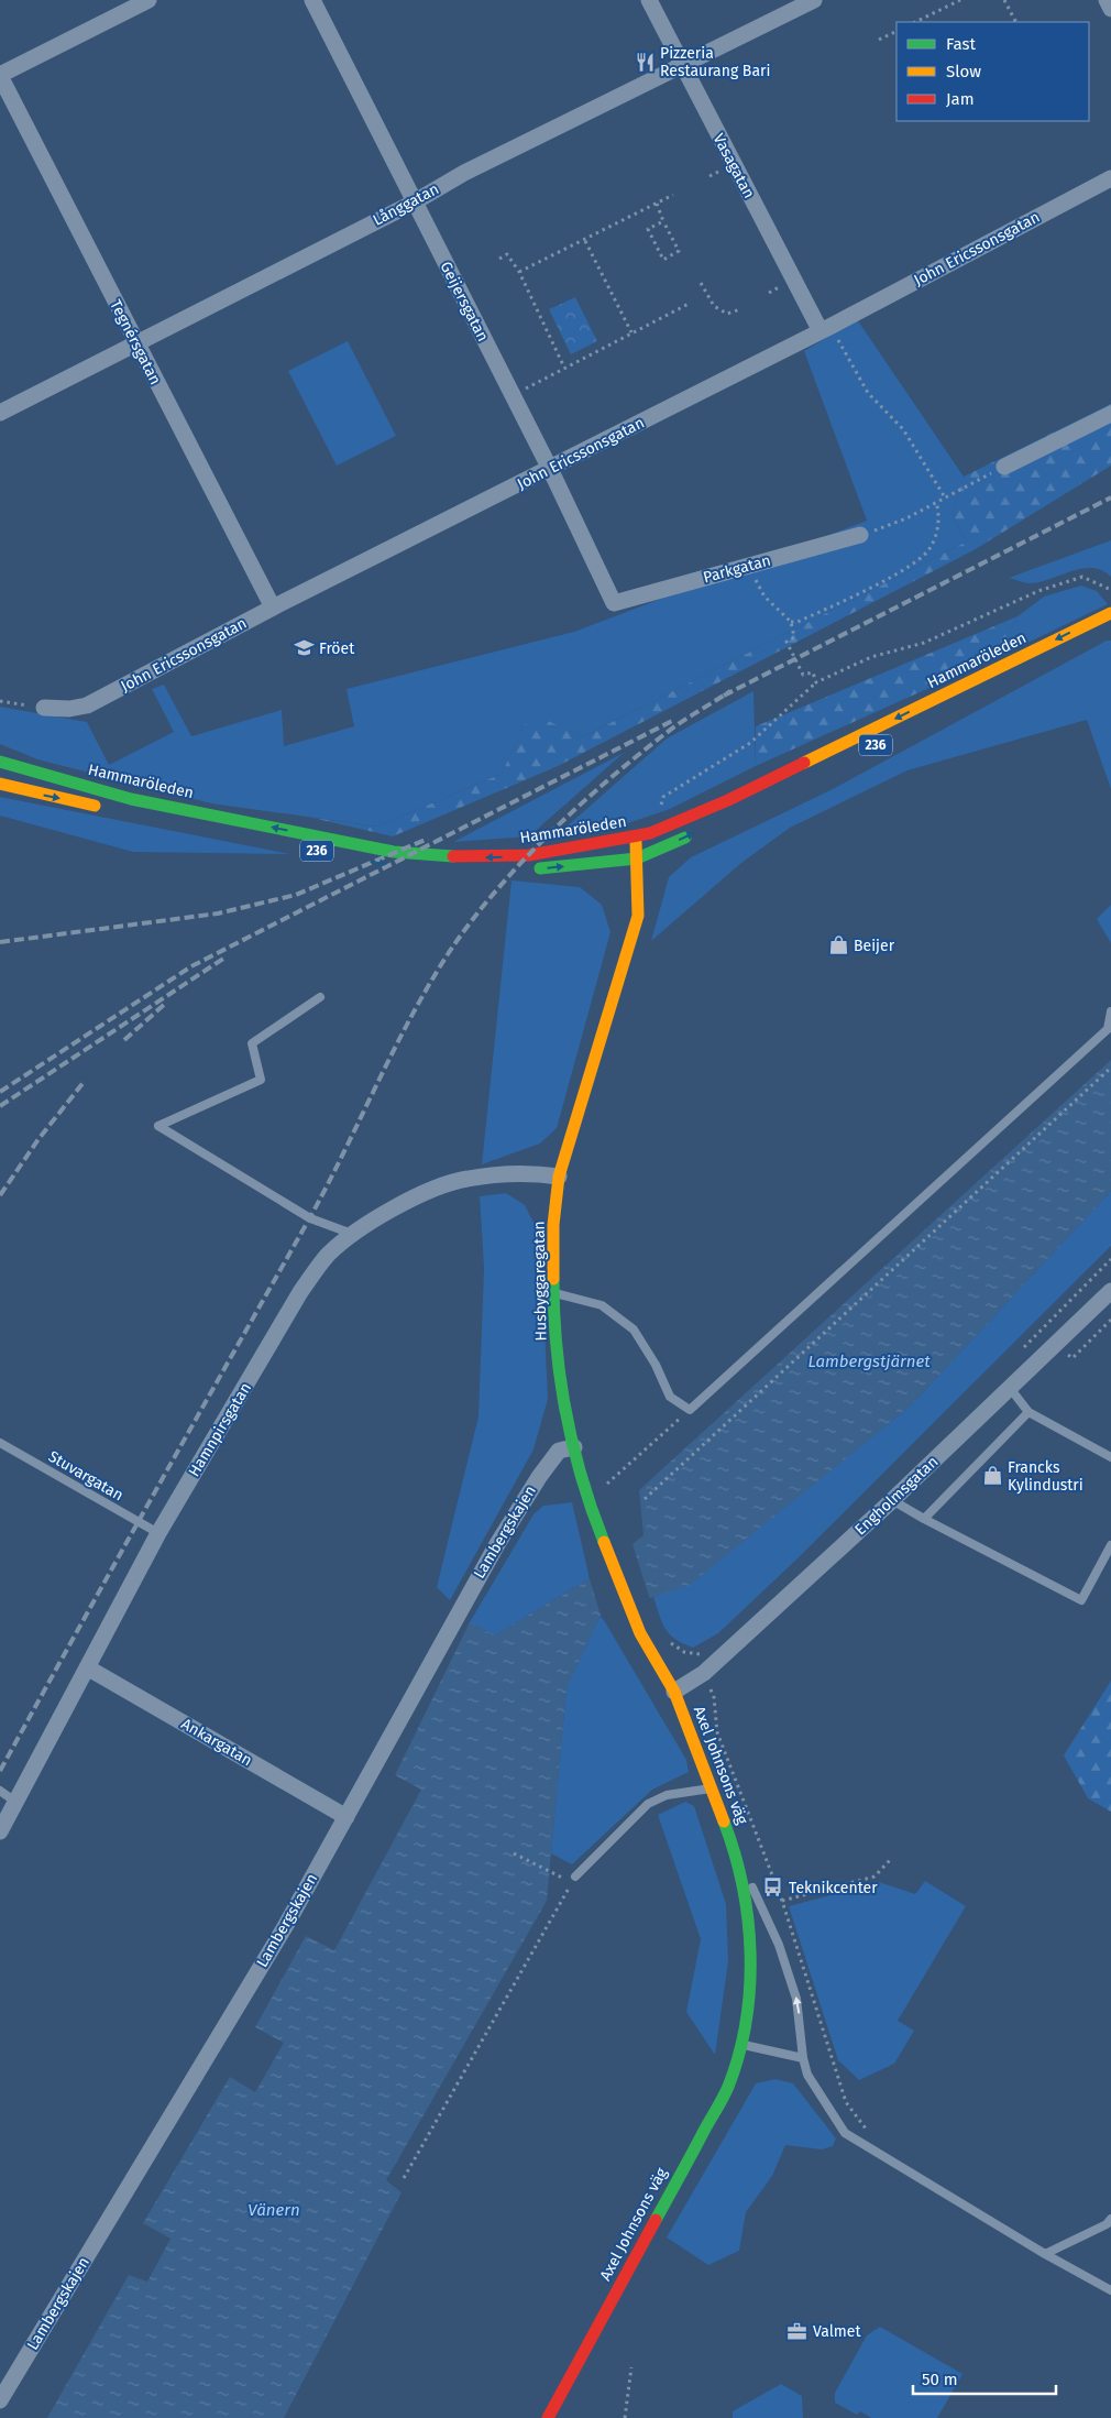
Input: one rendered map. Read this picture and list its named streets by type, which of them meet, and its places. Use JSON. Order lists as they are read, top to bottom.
{
  "streets": {
    "street": [
      "Vasagatan",
      "Långgatan",
      "John Ericssonsgatan",
      "Geijersgatan",
      "Tegnérsgatan",
      "Parkgatan",
      "Hammaröleden",
      "236",
      "Husbyggaregatan",
      "Hamnpirsgatan",
      "Engholmsgatan",
      "Lambergskajen",
      "Ankargatan",
      "Axel Johnsons väg"
    ],
    "lane": ["Stuvargatan"]
  },
  "crossings": [
    ["Vasagatan", "Långgatan"],
    ["Vasagatan", "John Ericssonsgatan"],
    ["Långgatan", "Geijersgatan"],
    ["Långgatan", "Tegnérsgatan"],
    ["John Ericssonsgatan", "Geijersgatan"],
    ["John Ericssonsgatan", "Tegnérsgatan"],
    ["Geijersgatan", "Parkgatan"],
    ["Hammaröleden", "Husbyggaregatan"],
    ["Husbyggaregatan", "Hamnpirsgatan"],
    ["Husbyggaregatan", "Engholmsgatan"],
    ["Husbyggaregatan", "Lambergskajen"],
    ["Husbyggaregatan", "Axel Johnsons väg"],
    ["Hamnpirsgatan", "Stuvargatan"],
    ["Hamnpirsgatan", "Ankargatan"],
    ["Engholmsgatan", "Axel Johnsons väg"],
    ["Lambergskajen", "Ankargatan"]
  ],
  "water": ["Lambergstjärnet", "Vänern"],
  "places": {
    "restaurant": ["Pizzeria Restaurang Bari"],
    "school or university": ["Fröet"],
    "shop": ["Beijer", "Francks Kylindustri"],
    "bus stop": ["Teknikcenter"],
    "office": ["Valmet"]
  },
  "legend": ["Fast", "Slow", "Jam"],
  "scale_bar": "50 m"
}
